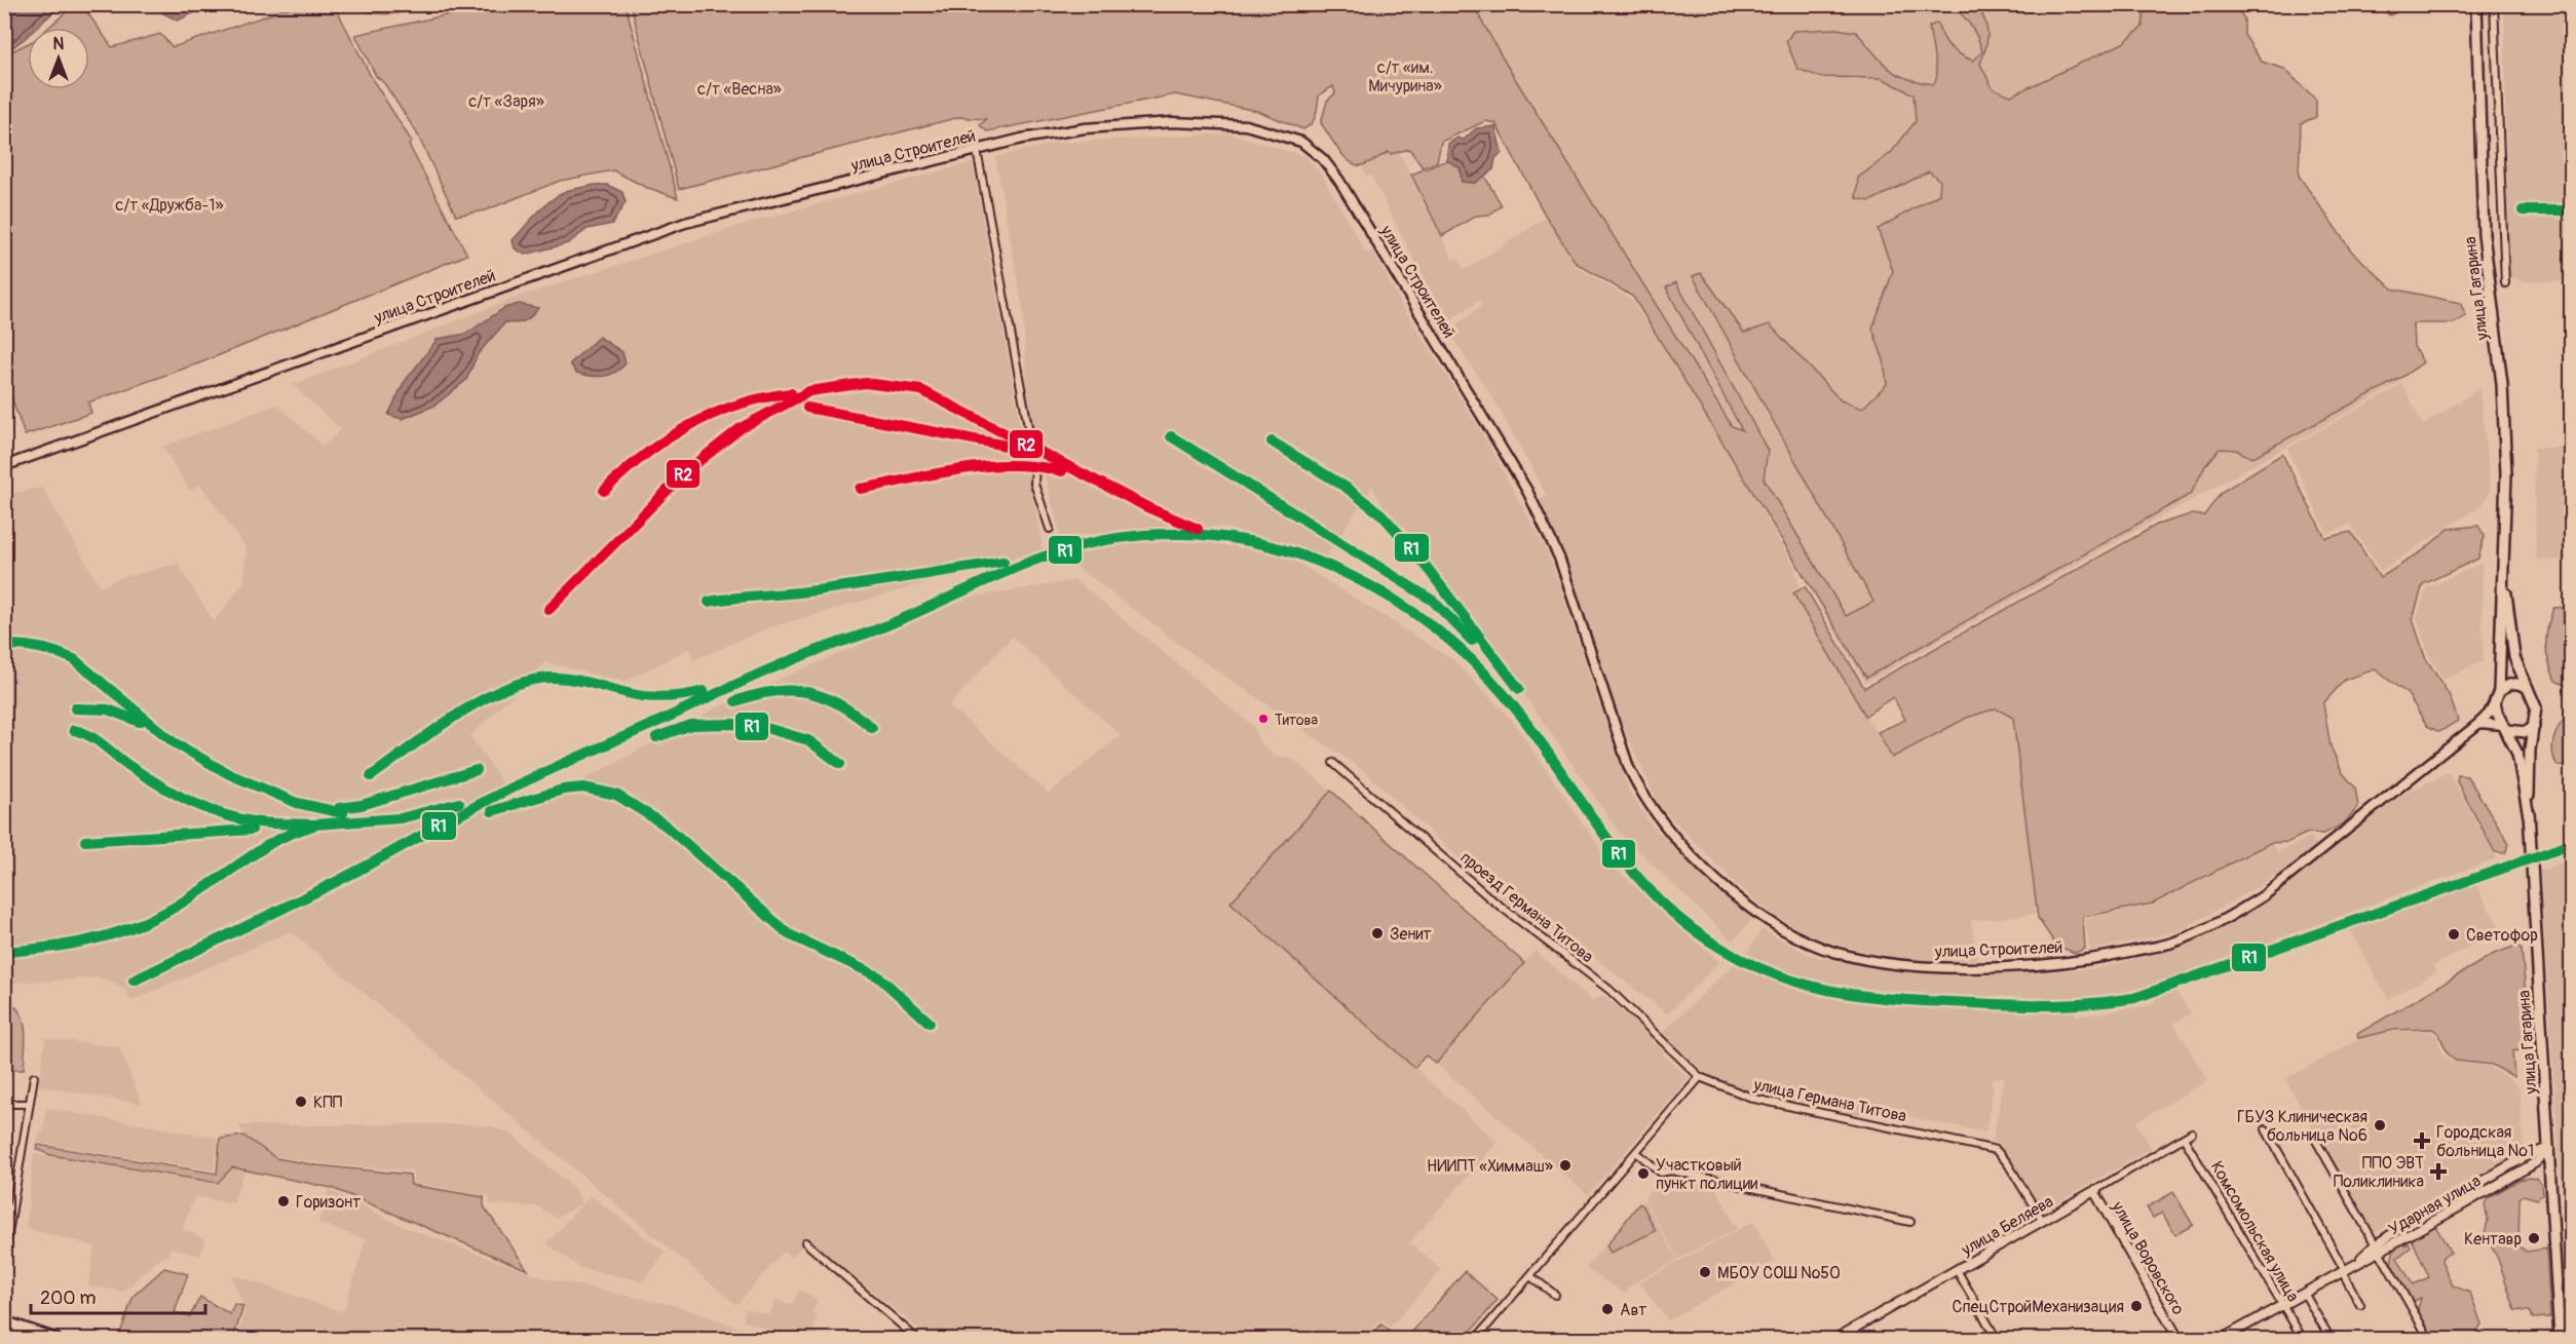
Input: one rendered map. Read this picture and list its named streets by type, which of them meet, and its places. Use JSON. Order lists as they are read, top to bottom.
{
  "streets": {
    "main road": ["улица Строителей", "улица Гагарина"],
    "street": [
      "проезд Германа Титова",
      "улица Германа Титова",
      "Ударная улица",
      "улица Беляева",
      "Комсомольская улица",
      "улица Воровского"
    ]
  },
  "crossings": [
    ["улица Гагарина", "Ударная улица"],
    ["проезд Германа Титова", "улица Германа Титова"],
    ["улица Германа Титова", "улица Беляева"],
    ["Ударная улица", "Комсомольская улица"],
    ["улица Беляева", "Комсомольская улица"],
    ["улица Беляева", "улица Воровского"]
  ],
  "parks": [
    "с/т «им. Мичурина»",
    "с/т «Весна»",
    "с/т «Заря»",
    "с/т «Дружба-1»"
  ],
  "places": {
    "other": [
      "Титова",
      "Зенит",
      "Светофор",
      "КПП",
      "ГБУЗ Клиническая больница №6",
      "НИИПТ «Химмаш»",
      "Участковый пункт полиции",
      "Горизонт",
      "Кентавр",
      "МБОУ СОШ №50",
      "СпецСтройМеханизация",
      "Авт"
    ],
    "health": ["Городская больница №1", "ППО ЭВТ Поликлиника"]
  },
  "lines": ["transit line R1", "transit line R2"],
  "scale_bar": "200 m",
  "north": "top"
}
